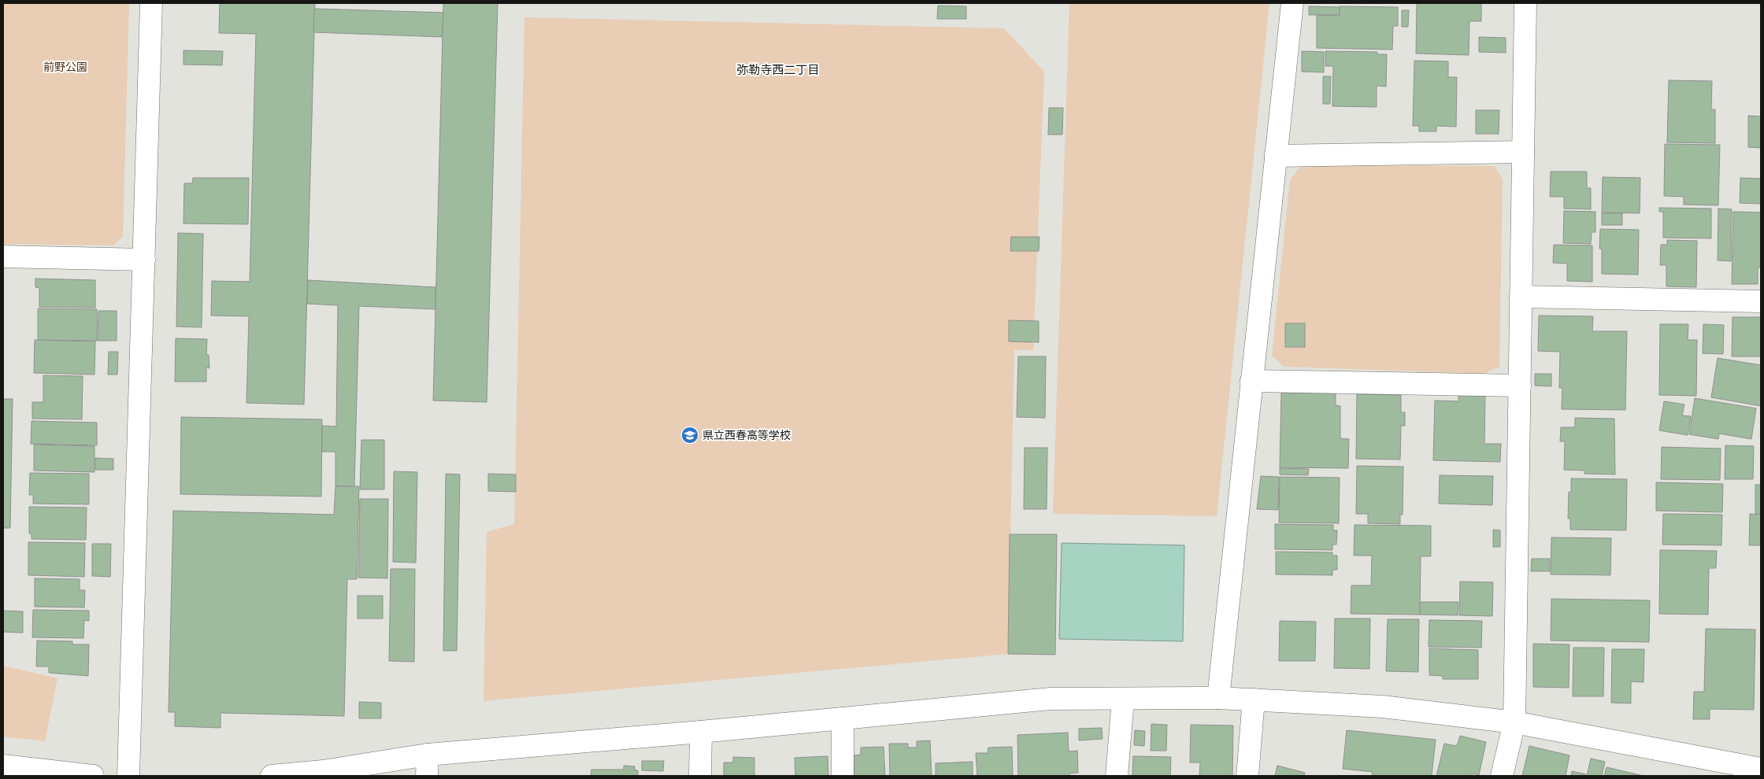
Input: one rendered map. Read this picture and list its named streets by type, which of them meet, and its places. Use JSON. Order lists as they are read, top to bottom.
{
  "districts": ["弥勒寺西二丁目"],
  "parks": ["前野公園"],
  "places": {
    "school or university": ["県立西春高等学校"]
  }
}
